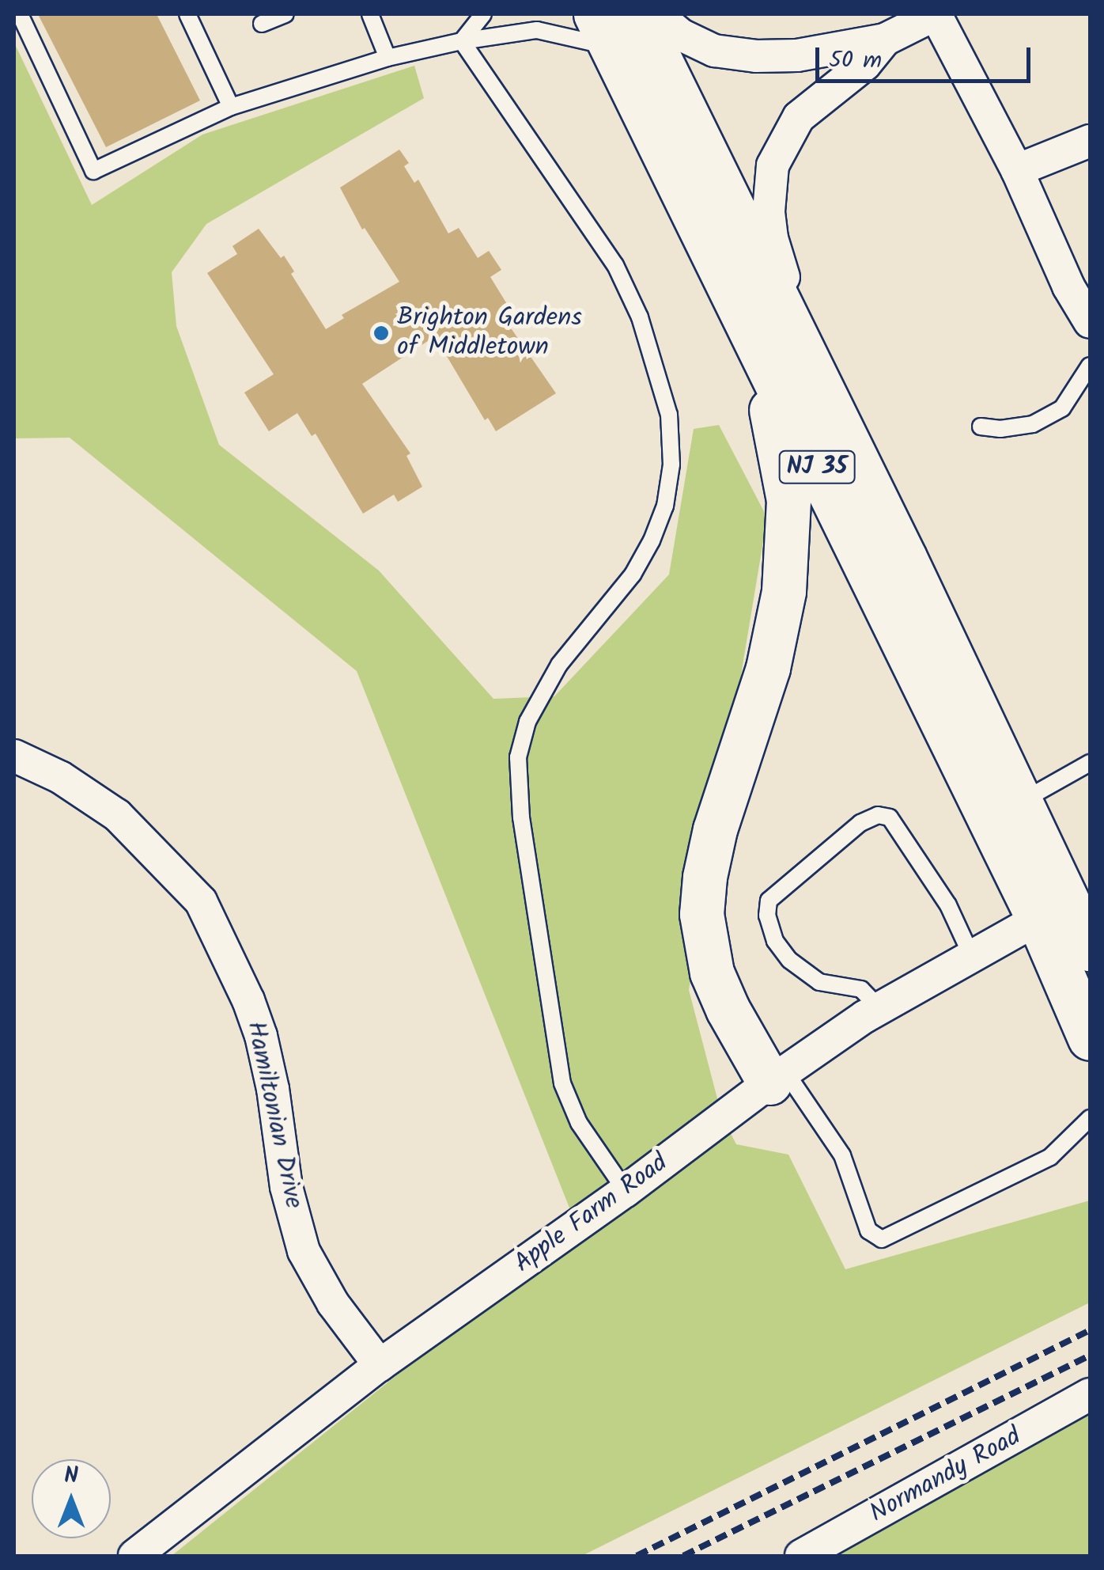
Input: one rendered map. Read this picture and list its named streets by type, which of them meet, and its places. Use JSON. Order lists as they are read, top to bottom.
{
  "streets": {
    "highway": ["NJ 35"],
    "street": ["Hamiltonian Drive", "Apple Farm Road", "Normandy Road"]
  },
  "crossings": [
    ["NJ 35", "Apple Farm Road"],
    ["Hamiltonian Drive", "Apple Farm Road"]
  ],
  "places": ["Brighton Gardens of Middletown"],
  "scale_bar": "50 m",
  "north": "top"
}
